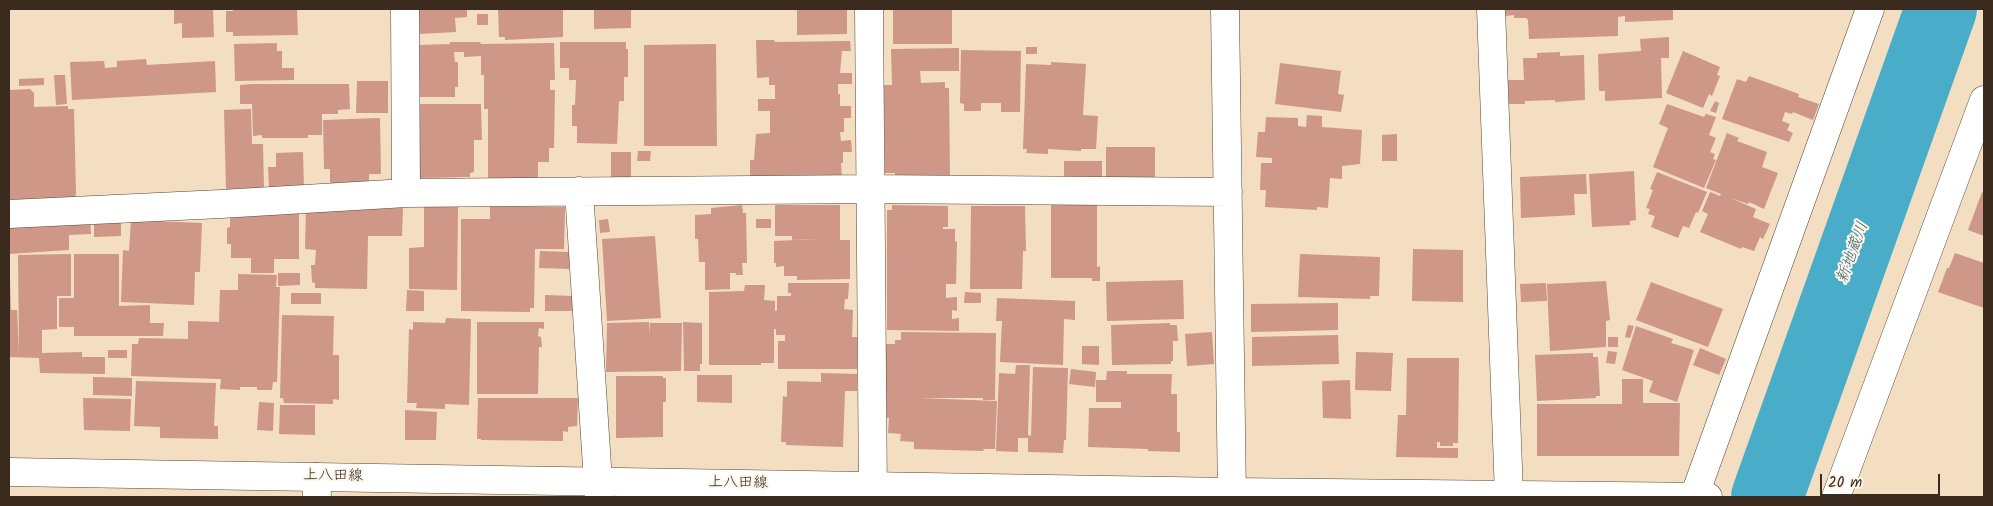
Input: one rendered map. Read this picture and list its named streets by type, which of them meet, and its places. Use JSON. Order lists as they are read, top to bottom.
{
  "streets": {
    "street": ["上八田線"]
  },
  "water": ["新地蔵川"],
  "scale_bar": "20 m"
}
